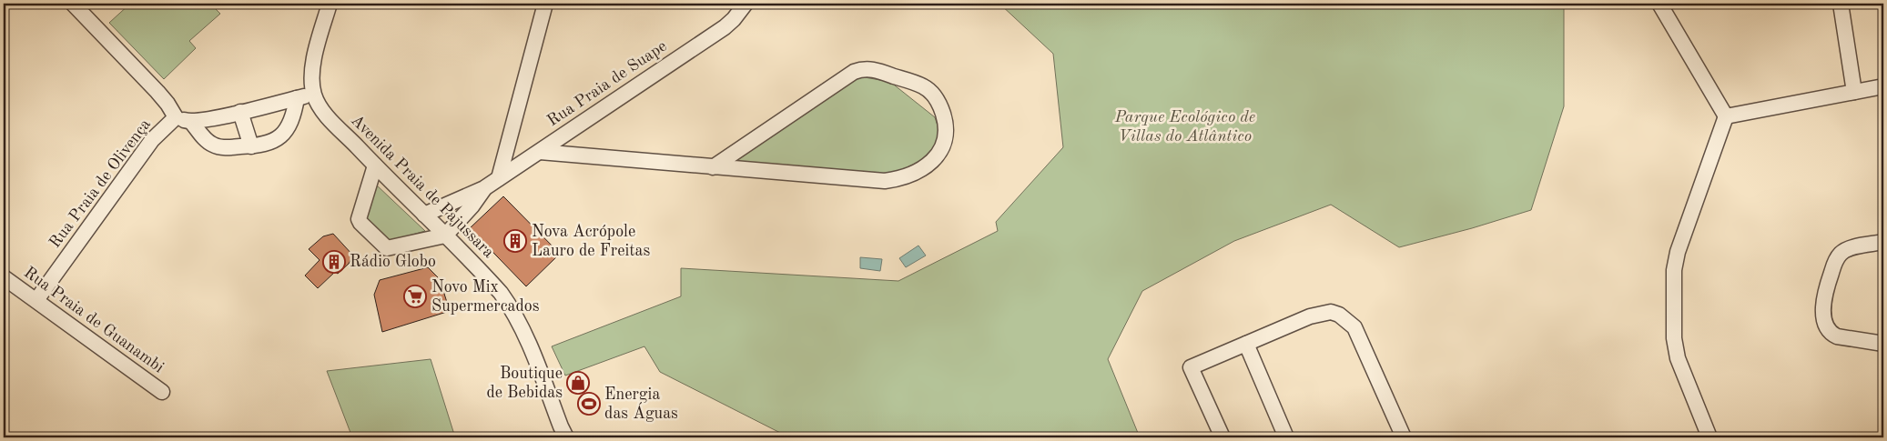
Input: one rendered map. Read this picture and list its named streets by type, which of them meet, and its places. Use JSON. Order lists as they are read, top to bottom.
{
  "streets": {
    "street": [
      "Rua Praia de Suape",
      "Rua Praia de Olivença",
      "Avenida Praia de Pajussara",
      "Rua Praia de Guanambi"
    ]
  },
  "crossings": [
    ["Rua Praia de Suape", "Avenida Praia de Pajussara"],
    ["Rua Praia de Olivença", "Avenida Praia de Pajussara"],
    ["Rua Praia de Olivença", "Rua Praia de Guanambi"]
  ],
  "parks": ["Parque Ecológico de Villas do Atlântico"],
  "places": {
    "building": ["Nova Acrópole Lauro de Freitas", "Rádio Globo"],
    "supermarket": ["Novo Mix Supermercados"],
    "shop": ["Boutique de Bebidas"],
    "sports": ["Energia das Águas"]
  }
}
